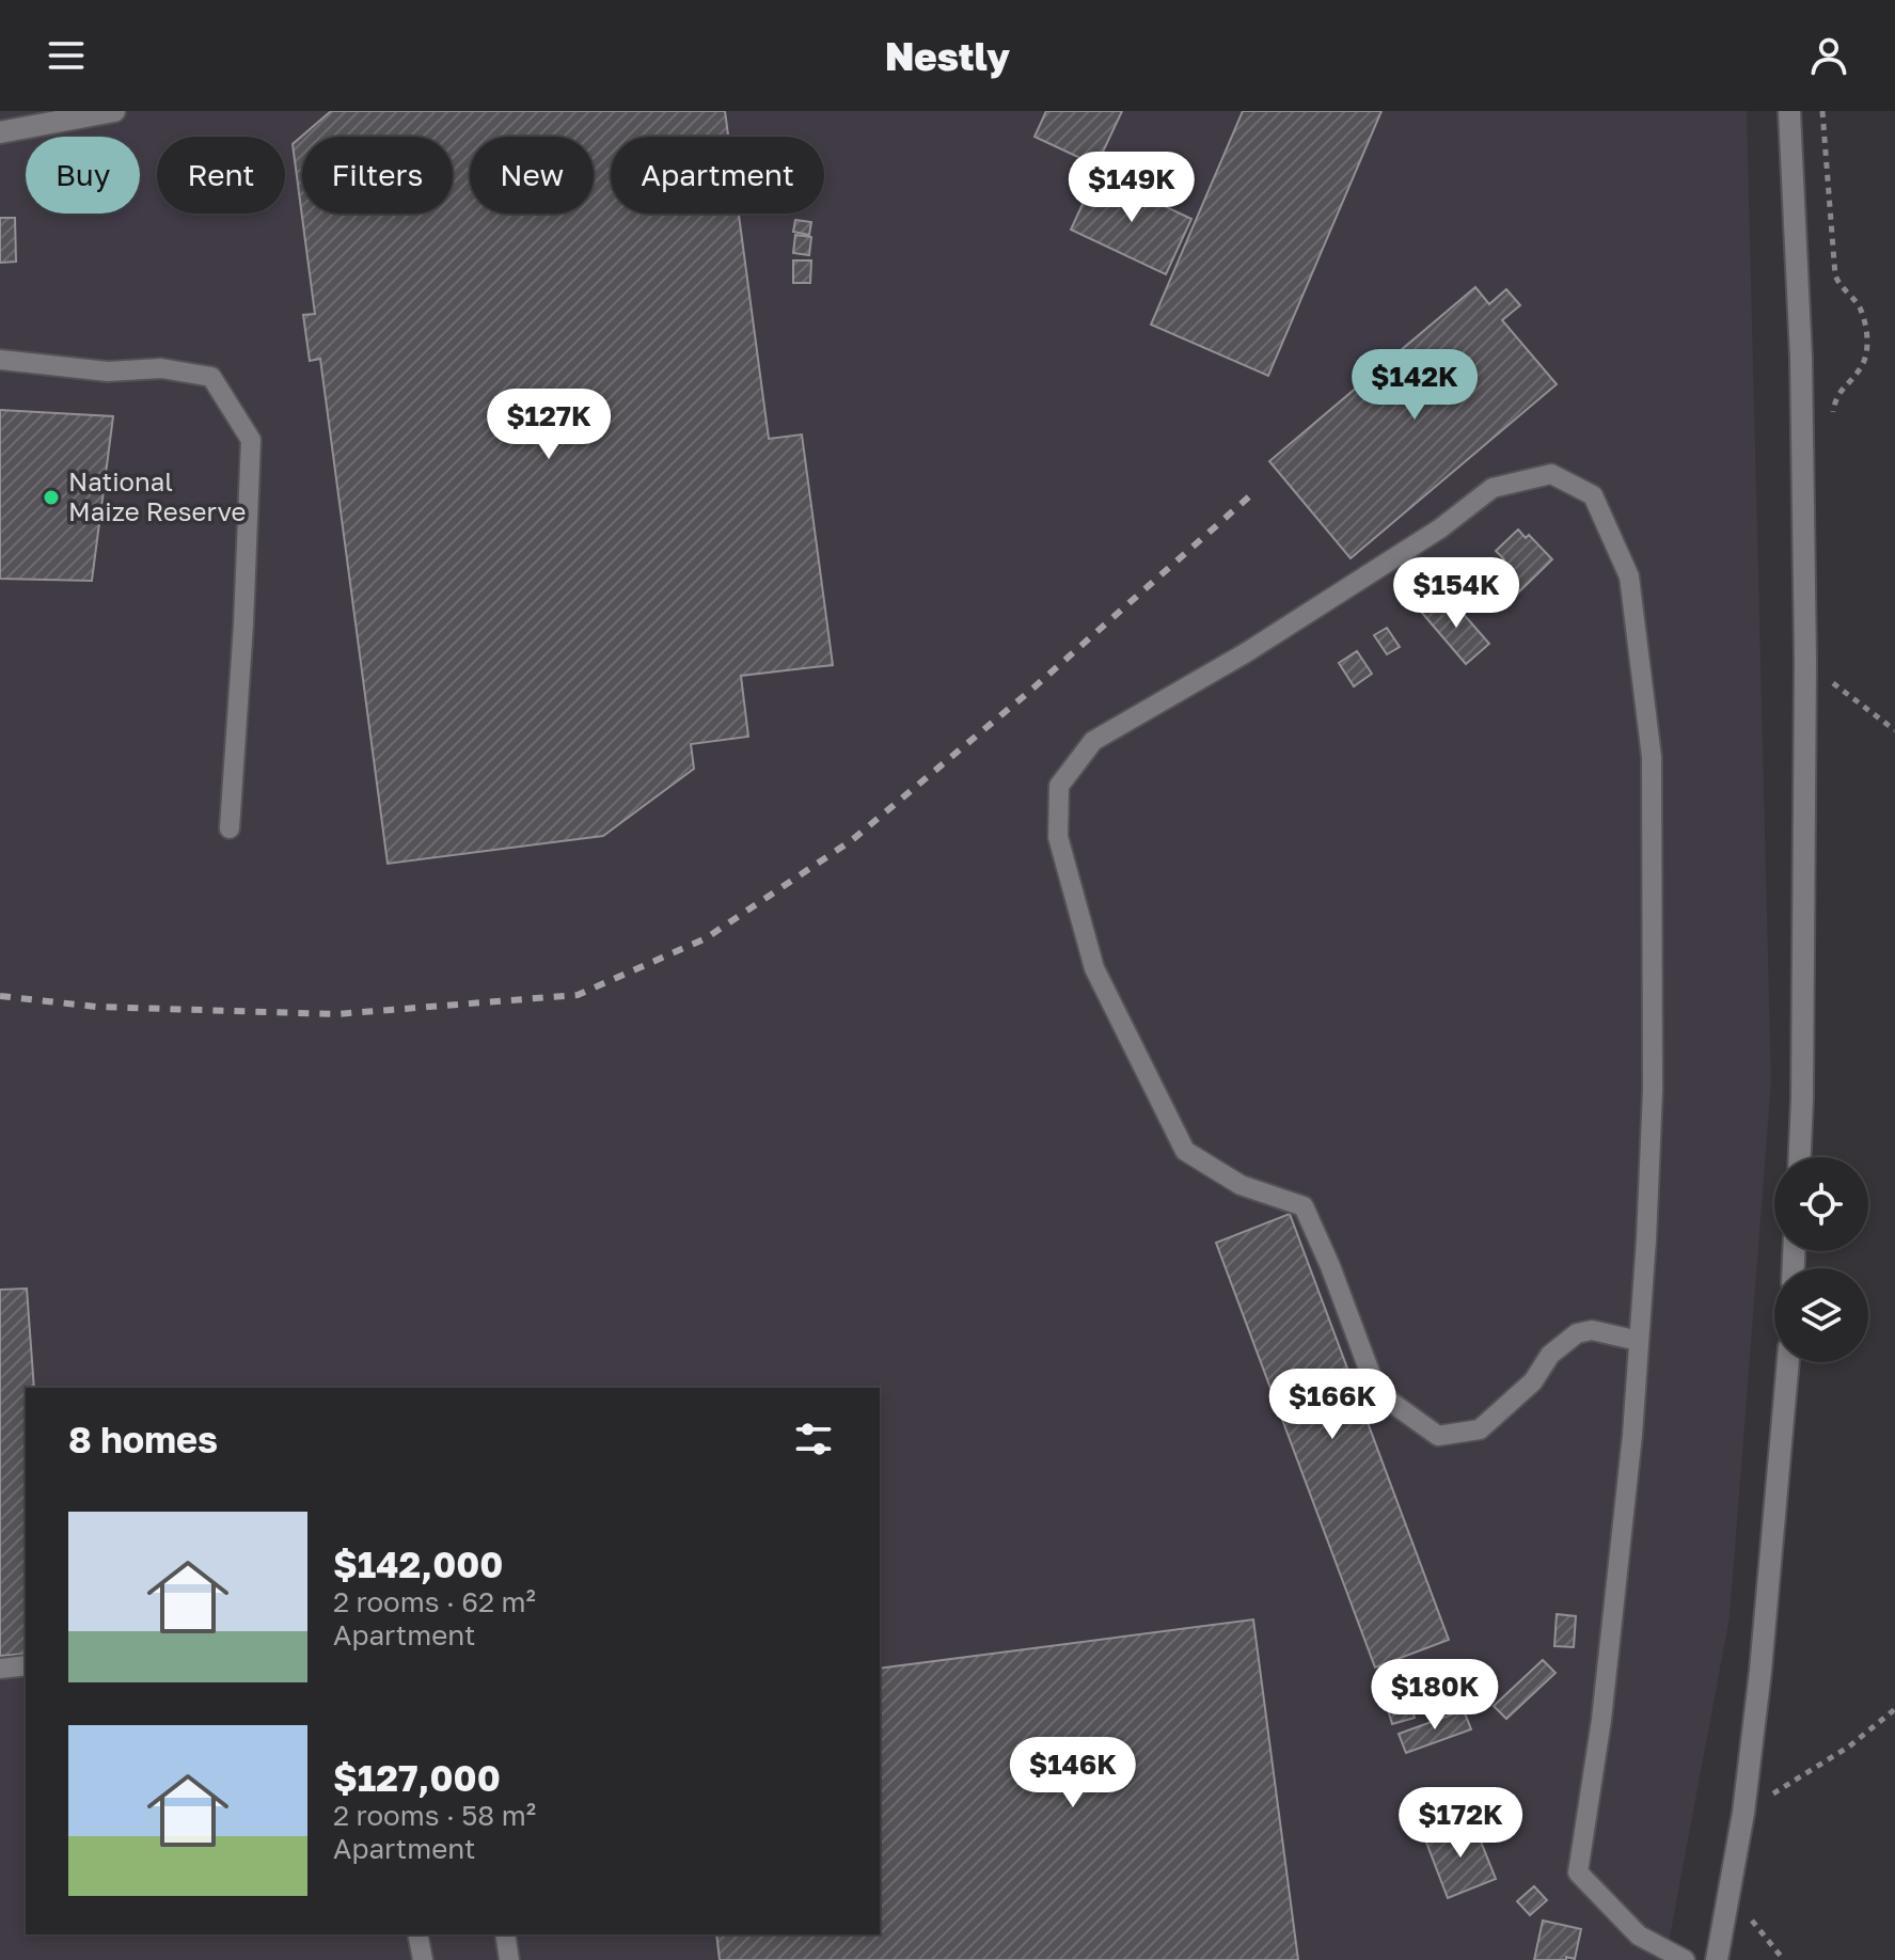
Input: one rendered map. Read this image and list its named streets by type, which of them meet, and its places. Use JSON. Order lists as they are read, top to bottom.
{
  "places": ["National Maize Reserve"],
  "page": {
    "header": "Nestly",
    "chip": [
      "Buy",
      "Rent",
      "Filters",
      "New",
      "Apartment"
    ],
    "price": [
      "$149K",
      "$142K",
      "$127K",
      "$154K",
      "$166K",
      "$180K",
      "$146K",
      "$172K"
    ],
    "heading": "8 homes",
    "list": [
      {
        "name": "$142,000",
        "note": "2 rooms · 62 m² · Apartment"
      },
      {
        "name": "$127,000",
        "note": "2 rooms · 58 m² · Apartment"
      }
    ]
  }
}
